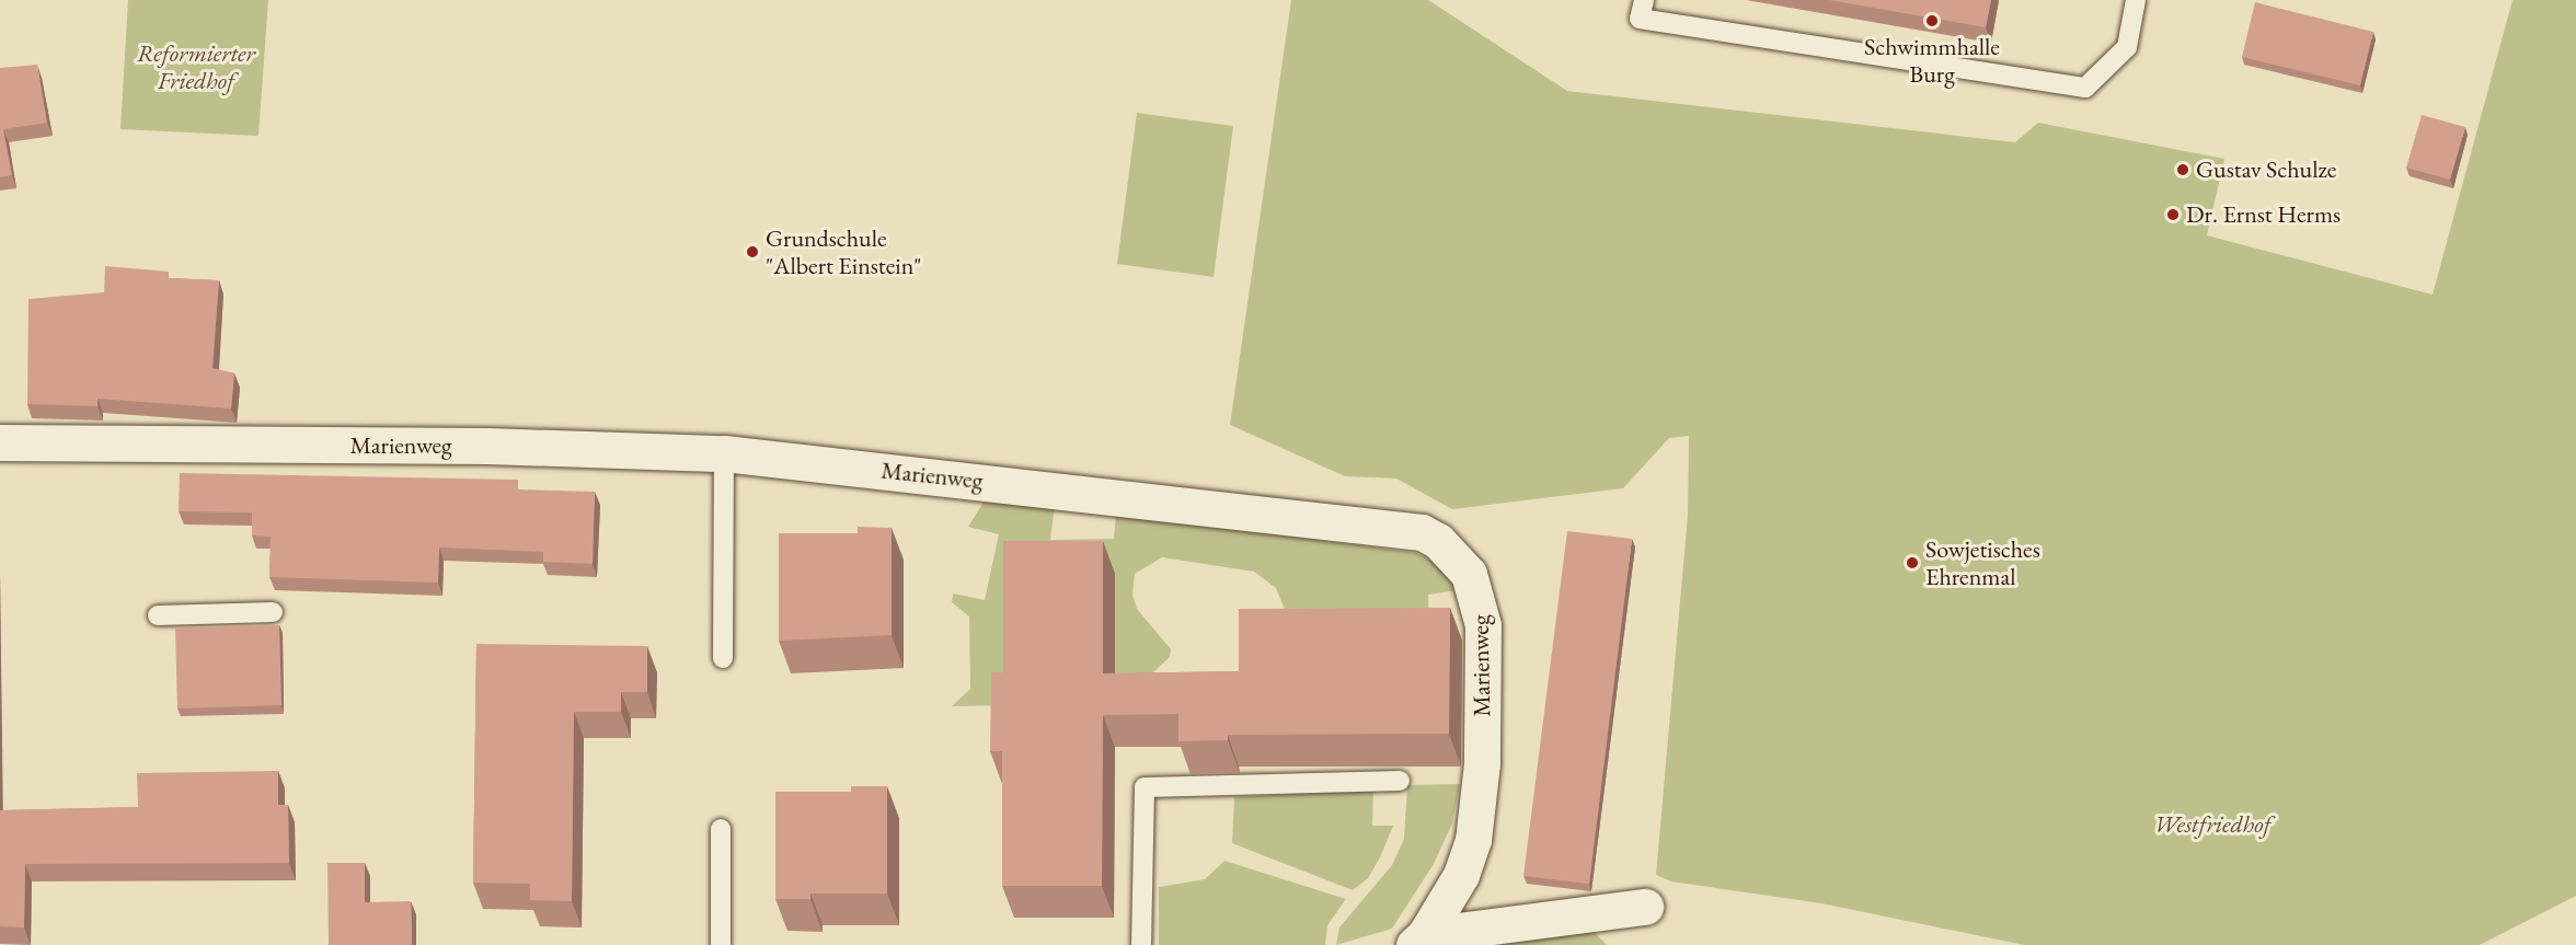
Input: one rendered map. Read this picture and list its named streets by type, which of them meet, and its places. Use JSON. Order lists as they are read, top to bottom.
{
  "streets": {
    "street": ["Marienweg"]
  },
  "parks": ["Reformierter Friedhof", "Westfriedhof"],
  "places": [
    "Schwimmhalle Burg",
    "Gustav Schulze",
    "Dr. Ernst Herms",
    "Grundschule \"Albert Einstein\"",
    "Sowjetisches Ehrenmal"
  ]
}
